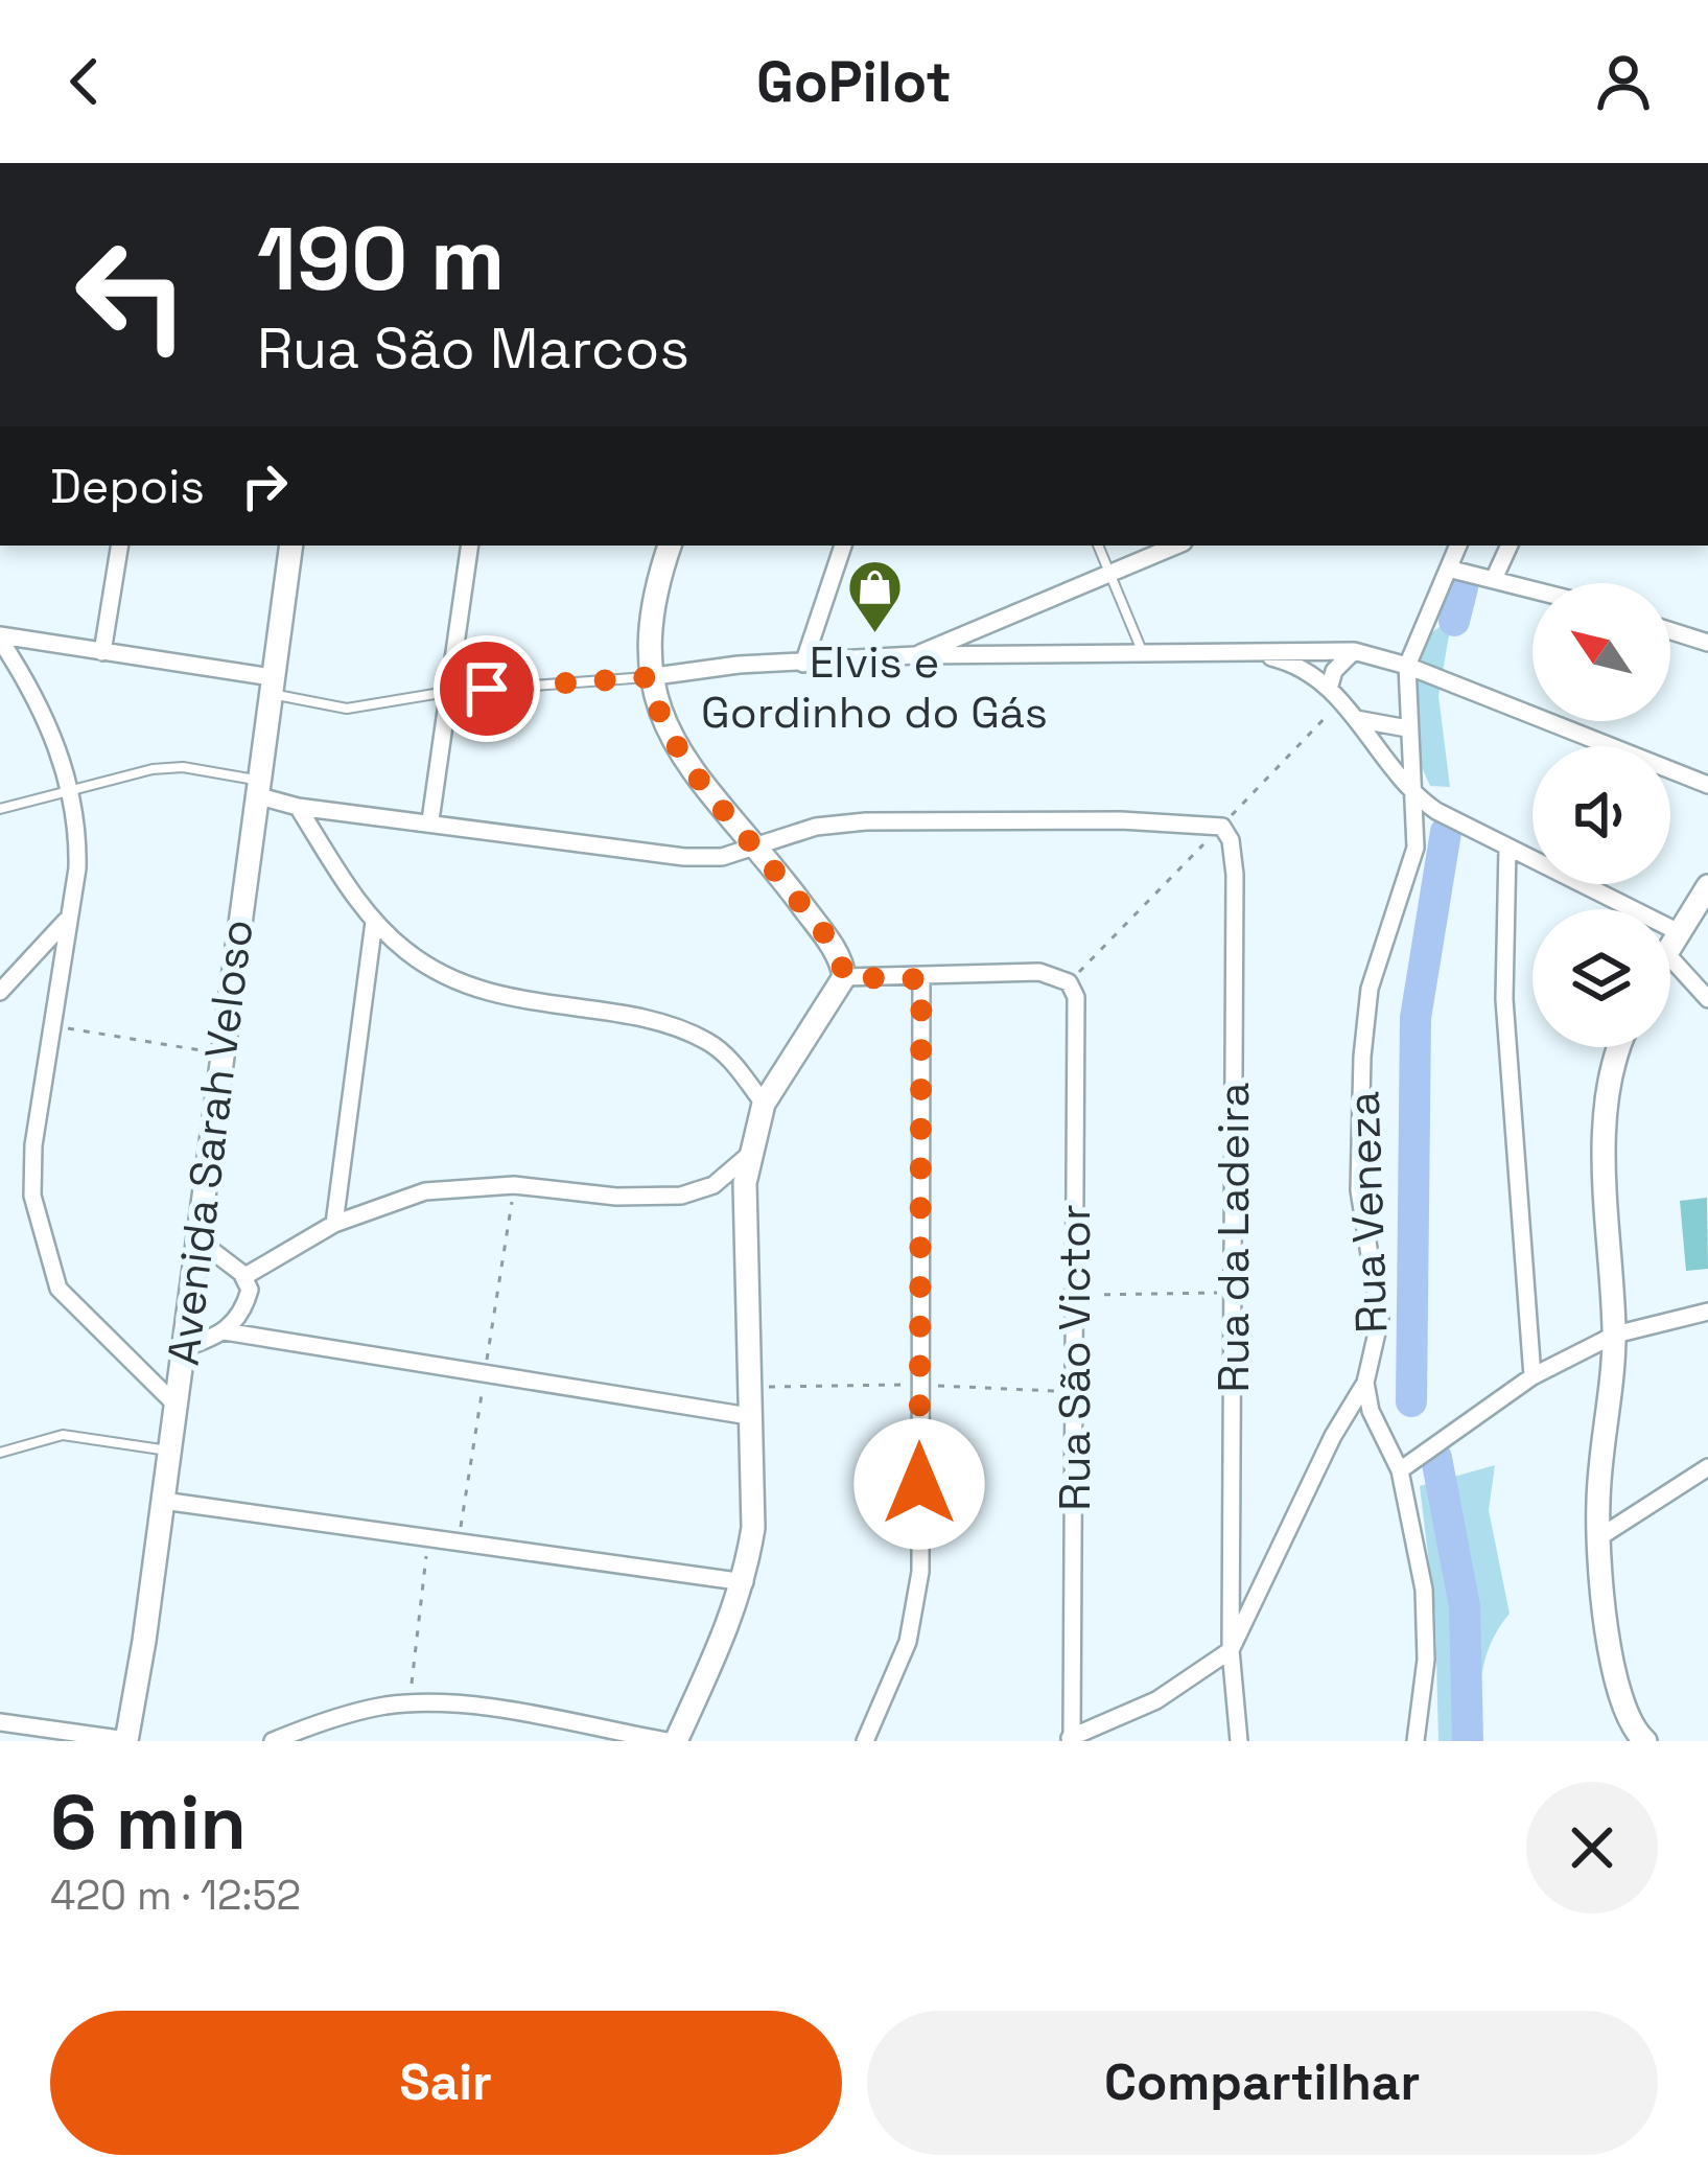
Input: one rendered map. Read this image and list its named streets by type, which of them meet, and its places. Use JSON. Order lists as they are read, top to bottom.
{
  "streets": {
    "main road": ["Avenida Sarah Veloso"],
    "street": ["Rua Veneza", "Rua da Ladeira", "Rua São Victor"]
  },
  "places": {
    "shop": ["Elvis e Gordinho do Gás"]
  },
  "north": "top left",
  "page": {
    "header": "GoPilot",
    "turn": ["190 m", "Rua São Marcos"],
    "then": "Depois",
    "heading": ["6 min", "420 m · 12:52"],
    "buttons": ["Sair", "Compartilhar"]
  }
}
